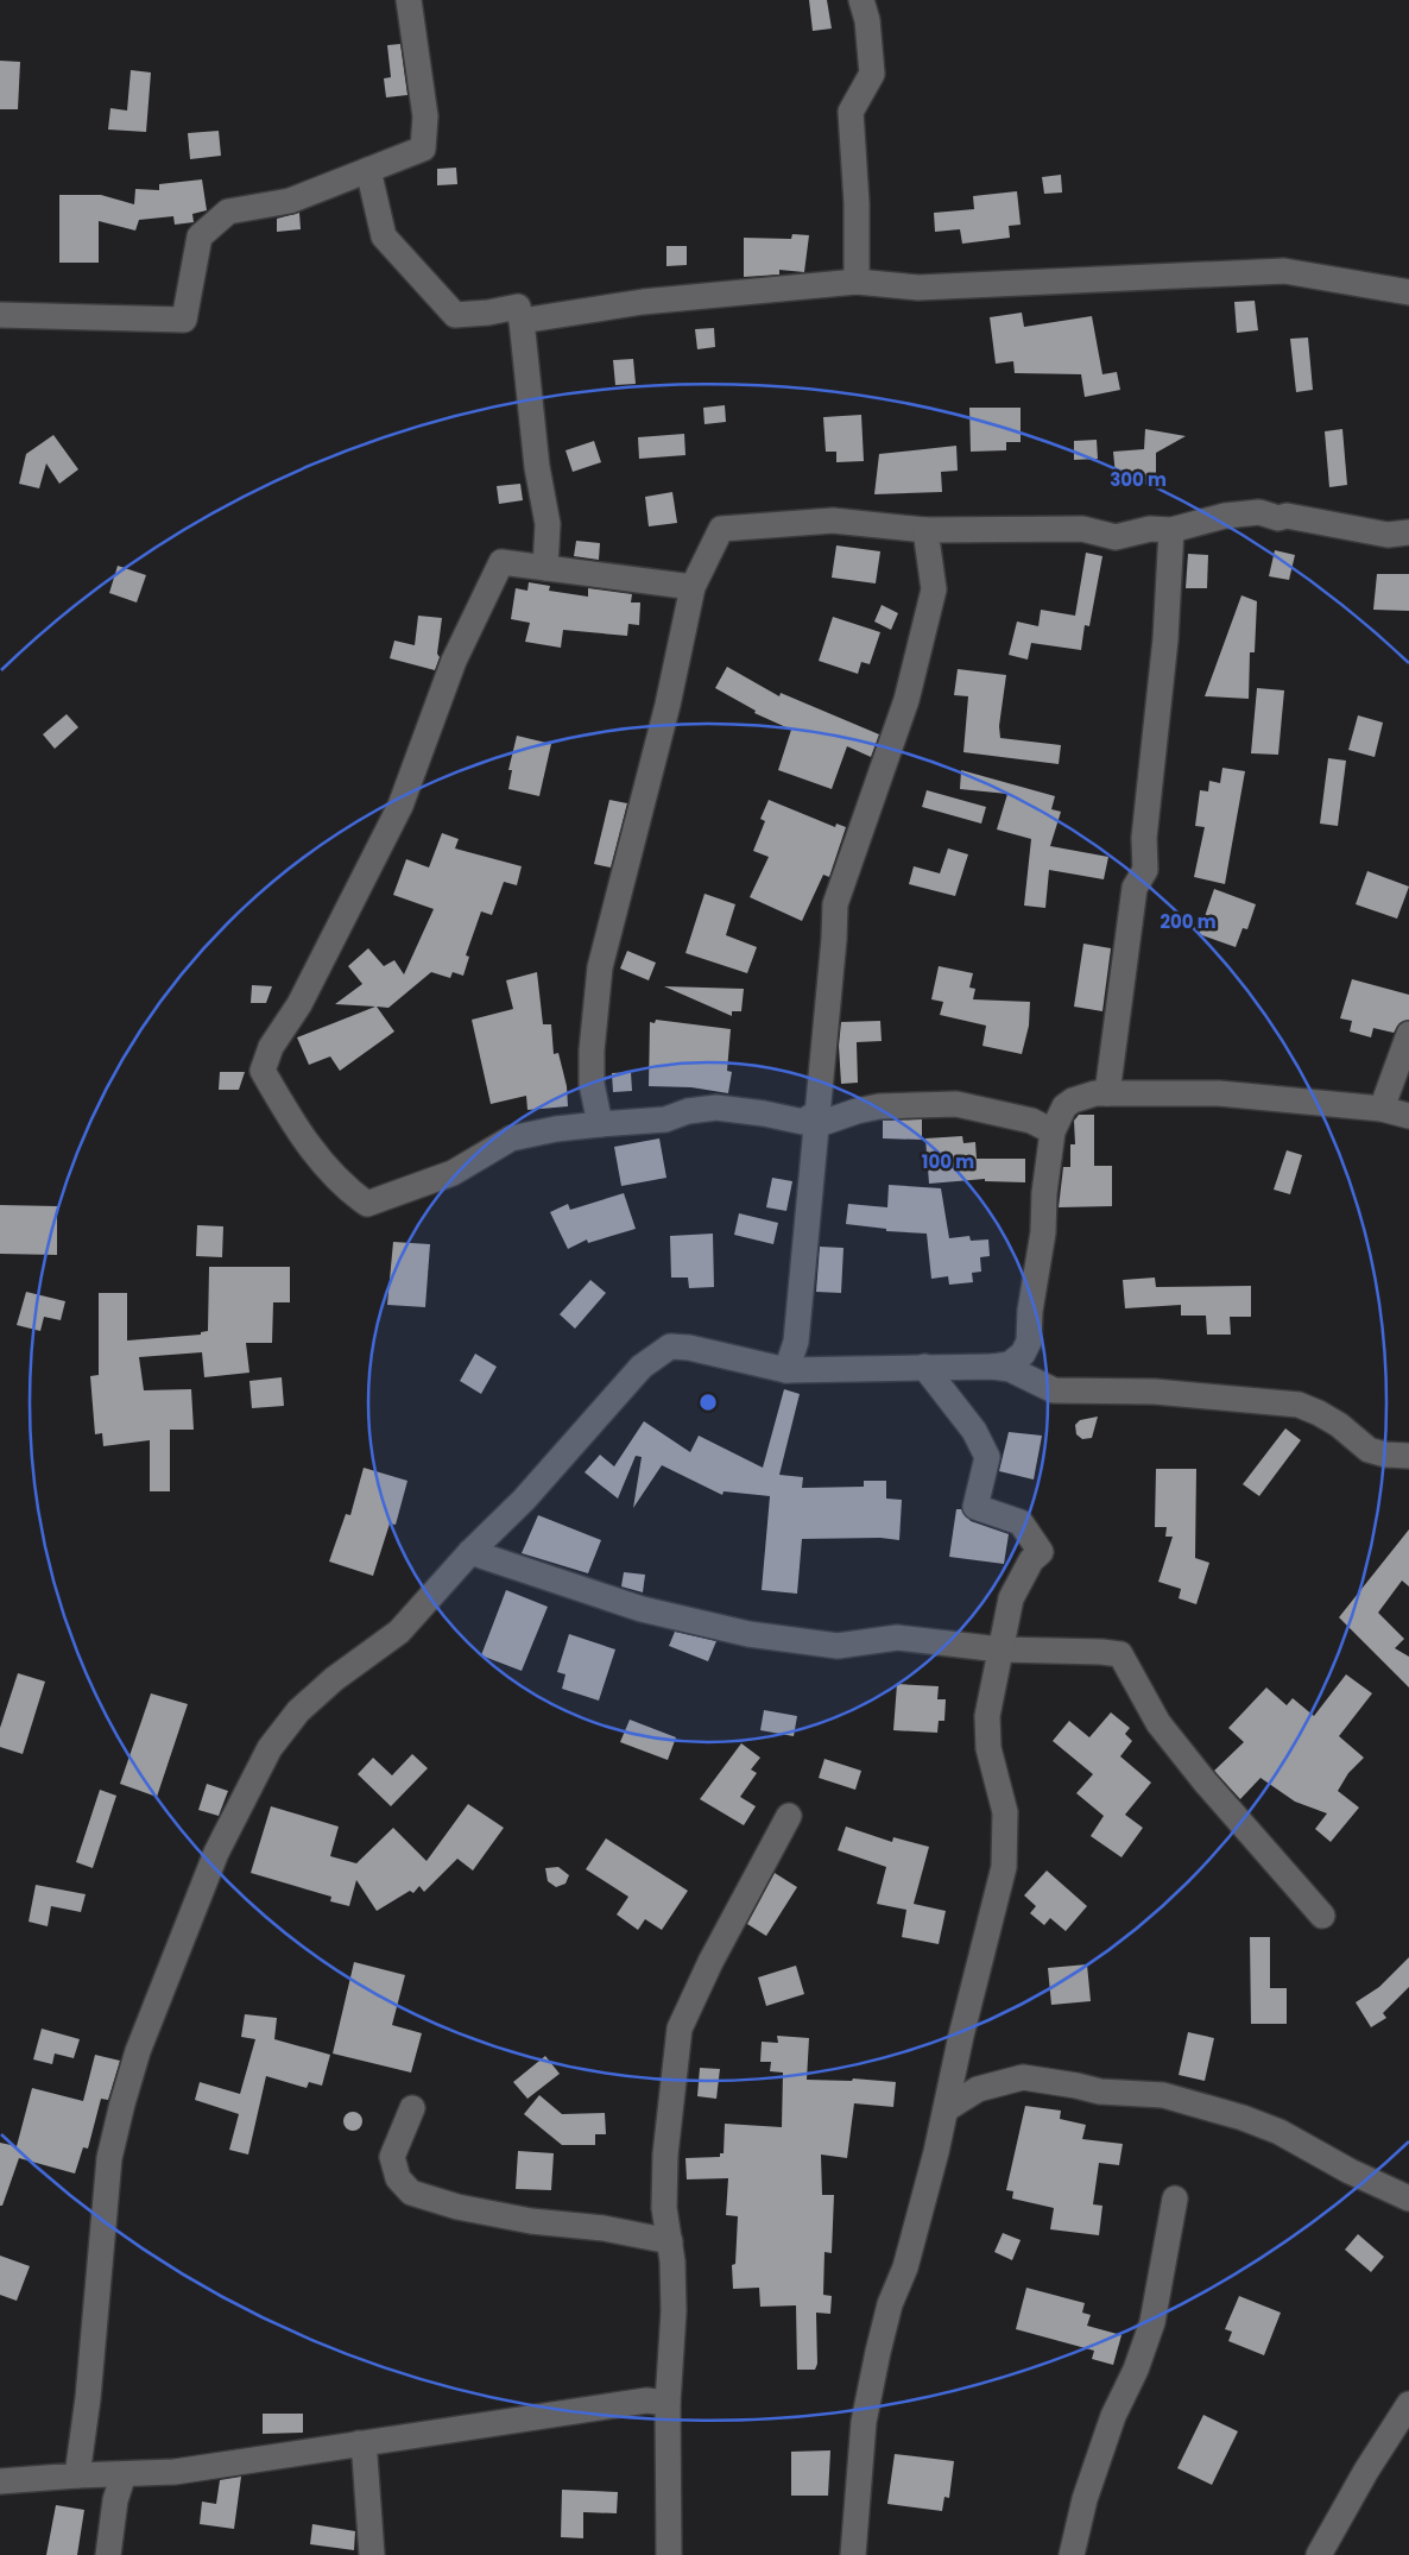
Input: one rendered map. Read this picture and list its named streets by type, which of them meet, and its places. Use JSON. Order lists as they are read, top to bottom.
{
  "rings": ["300 m", "200 m", "100 m"]
}
